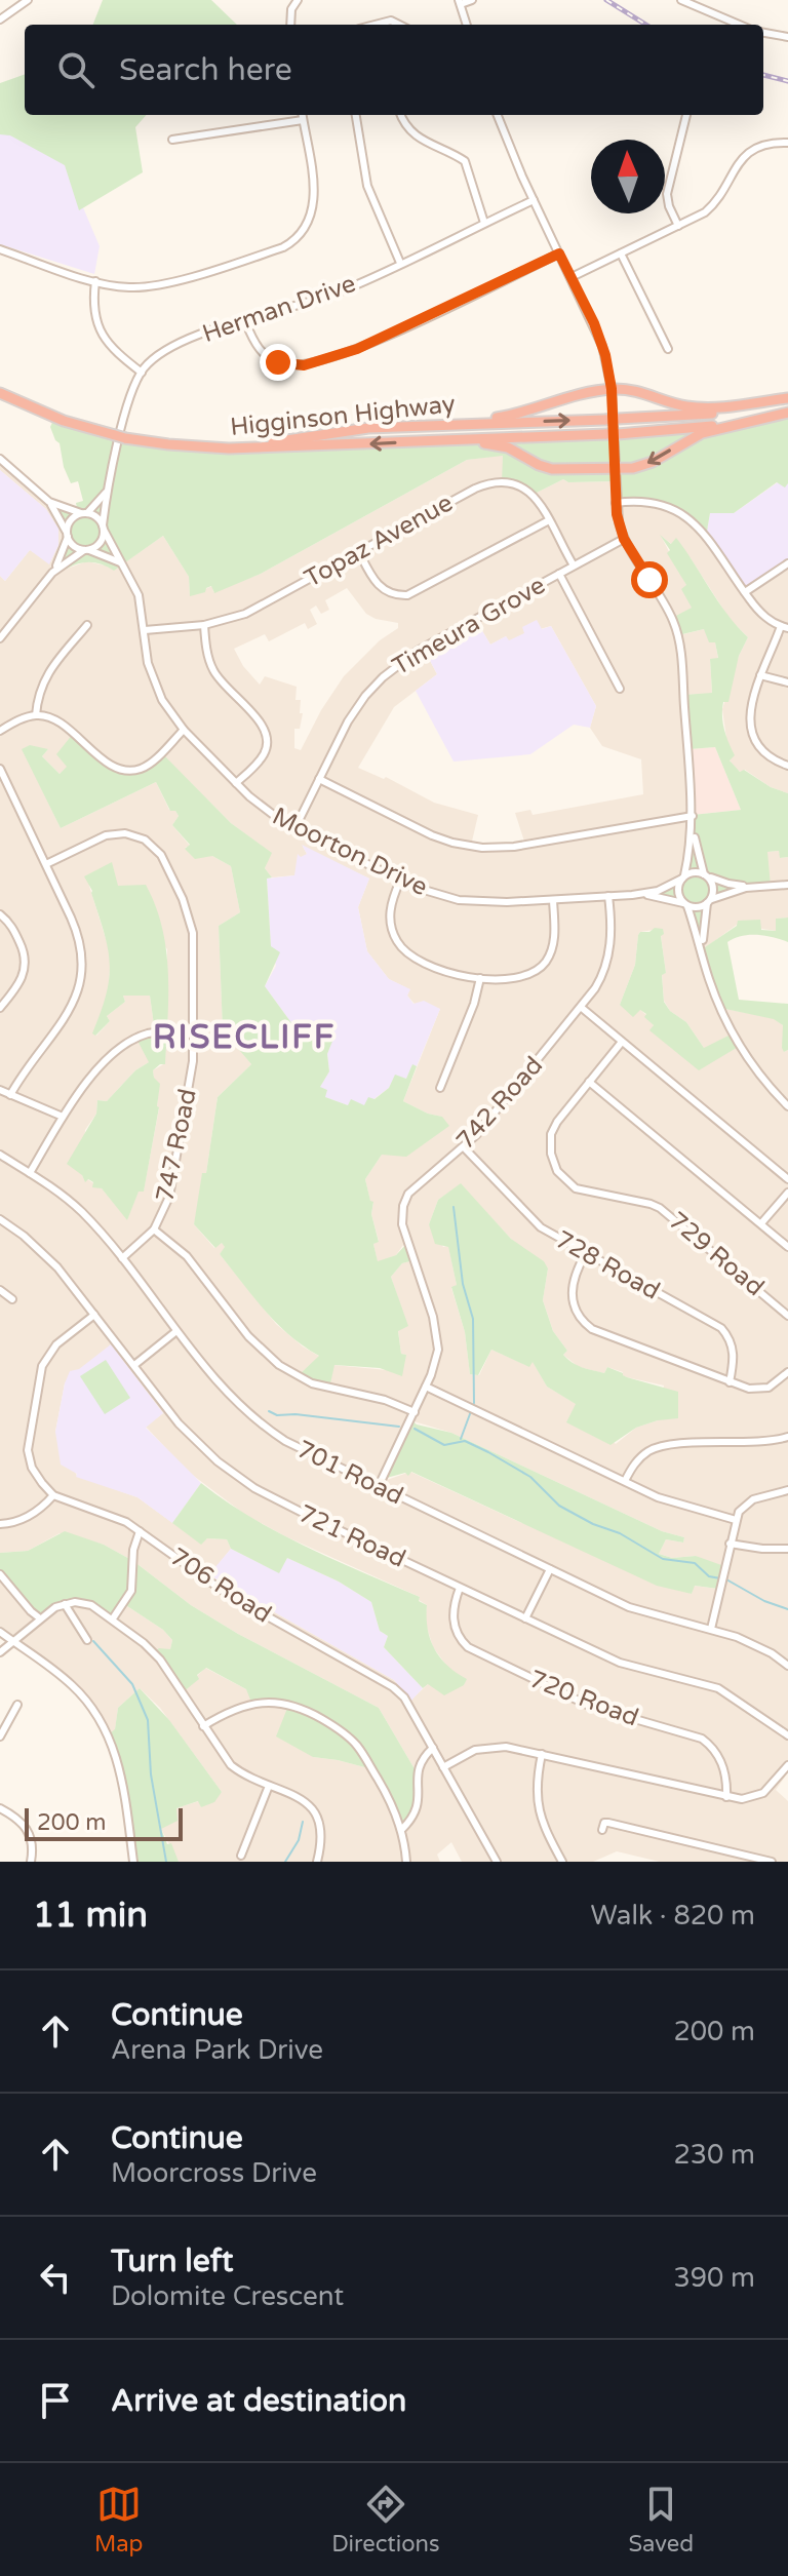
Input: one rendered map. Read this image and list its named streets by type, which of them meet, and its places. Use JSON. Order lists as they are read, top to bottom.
{
  "streets": {
    "highway": ["Higginson Highway"],
    "street": [
      "Herman Drive",
      "Topaz Avenue",
      "Timeura Grove",
      "Moorton Drive",
      "742 Road",
      "747 Road",
      "729 Road",
      "728 Road",
      "701 Road",
      "721 Road",
      "706 Road",
      "720 Road"
    ]
  },
  "crossings": [
    ["Herman Drive", "Moorton Drive"],
    ["Topaz Avenue", "Timeura Grove"],
    ["Topaz Avenue", "Moorton Drive"],
    ["Timeura Grove", "Moorton Drive"],
    ["Moorton Drive", "742 Road"],
    ["742 Road", "728 Road"],
    ["742 Road", "701 Road"],
    ["747 Road", "701 Road"],
    ["721 Road", "720 Road"]
  ],
  "districts": ["RISECLIFF"],
  "scale_bar": "200 m",
  "north": "top",
  "page": {
    "search": "Search here",
    "scale": "200 m",
    "heading": ["11 min", "Walk · 820 m"],
    "list": [
      ["Continue", "Arena Park Drive", "200 m"],
      ["Continue", "Moorcross Drive", "230 m"],
      ["Turn left", "Dolomite Crescent", "390 m"],
      "Arrive at destination"
    ],
    "nav": ["Map", "Directions", "Saved"]
  }
}
